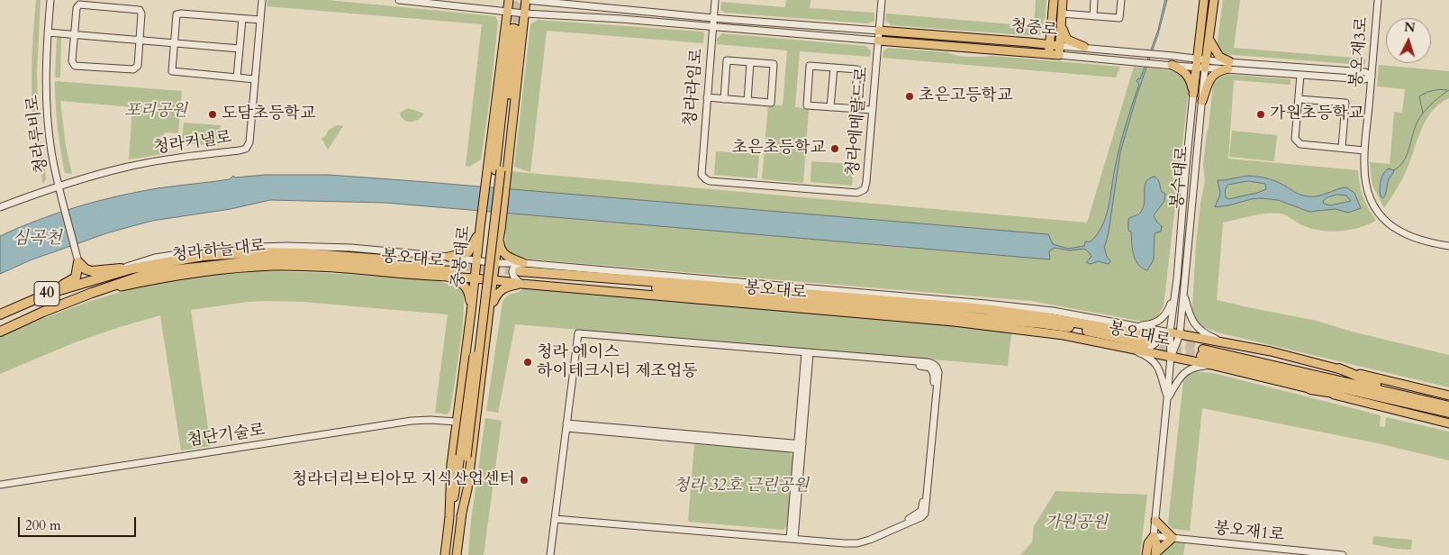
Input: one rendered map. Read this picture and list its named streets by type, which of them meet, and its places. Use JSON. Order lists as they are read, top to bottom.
{
  "streets": {
    "highway": ["청라하늘대로", "봉오대로", "40"],
    "main road": ["청중로", "봉수대로", "중봉대로"],
    "street": [
      "봉오재3로",
      "청라라임로",
      "청라에메랄드로",
      "청라루비로",
      "청라커낼로",
      "첨단기술로",
      "봉오재1로"
    ]
  },
  "crossings": [
    ["청중로", "봉오재3로"],
    ["청중로", "청라라임로"],
    ["청중로", "청라에메랄드로"],
    ["청중로", "봉수대로"],
    ["청중로", "중봉대로"],
    ["청라라임로", "청라에메랄드로"],
    ["청라루비로", "청라커낼로"],
    ["봉수대로", "봉오대로"],
    ["봉수대로", "봉오재1로"],
    ["청라하늘대로", "봉오대로"],
    ["중봉대로", "봉오대로"],
    ["중봉대로", "첨단기술로"]
  ],
  "water": ["심곡천"],
  "parks": ["포리공원", "청라 32호 근린공원", "가원공원"],
  "places": [
    "초은고등학교",
    "도담초등학교",
    "가원초등학교",
    "초은초등학교",
    "청라 에이스 하이테크시티 제조업동",
    "청라더리브티아모 지식산업센터"
  ],
  "scale_bar": "200 m",
  "north": "top"
}
